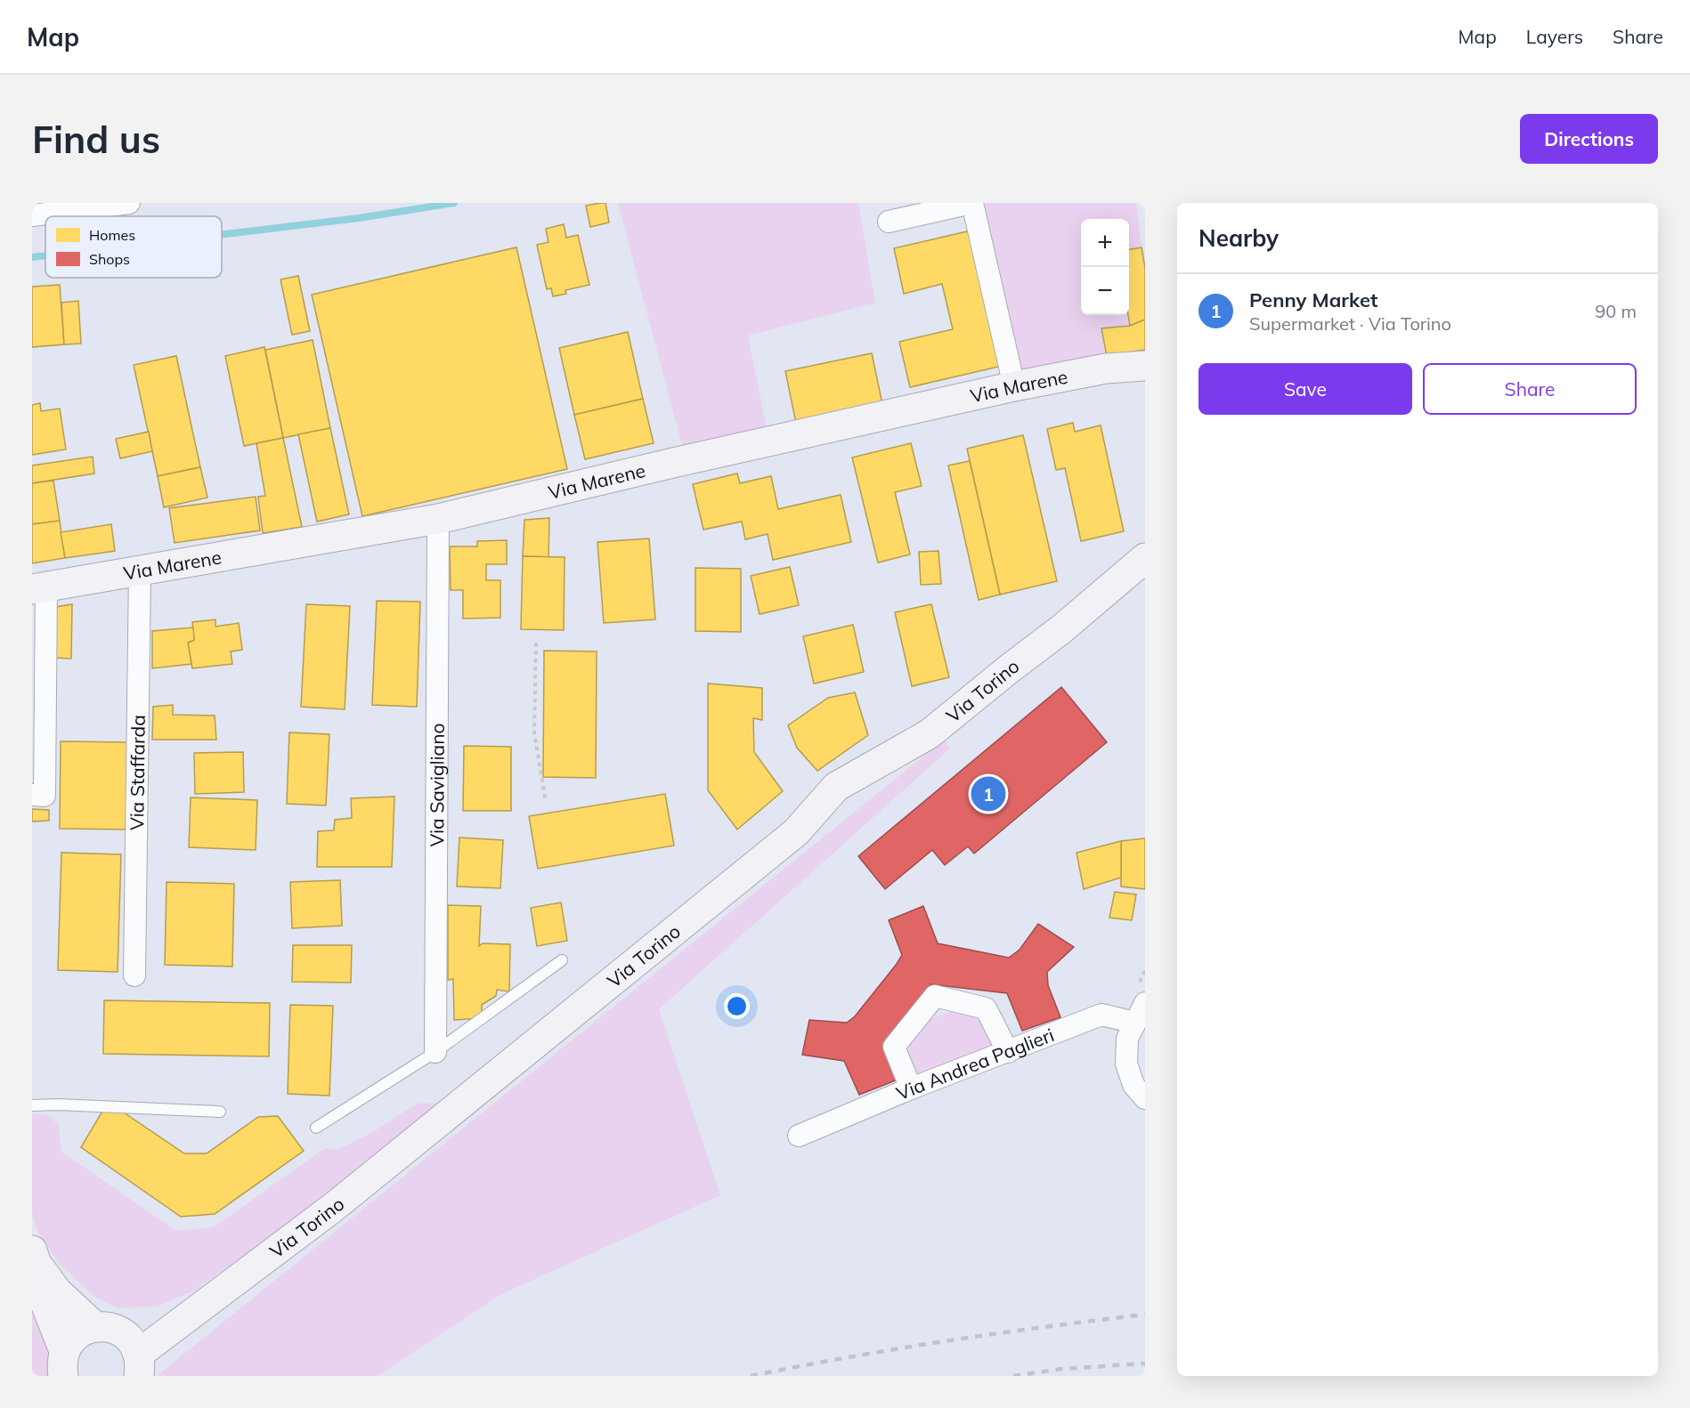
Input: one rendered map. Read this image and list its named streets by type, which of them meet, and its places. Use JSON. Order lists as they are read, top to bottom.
{
  "streets": {
    "street": [
      "Via Marene",
      "Via Torino",
      "Via Staffarda",
      "Via Savigliano",
      "Via Andrea Paglieri"
    ]
  },
  "crossings": [
    ["Via Marene", "Via Staffarda"],
    ["Via Marene", "Via Savigliano"]
  ],
  "legend": ["Homes", "Shops"],
  "page": {
    "header": "Map",
    "nav": ["Map", "Layers", "Share"],
    "buttons": [
      "Directions",
      ["Save", "Share"]
    ],
    "title": "Find us",
    "heading": "Nearby",
    "map_buttons": ["+", "−"],
    "list": [
      {
        "mark": "1",
        "name": "Penny Market",
        "note": "Supermarket · Via Torino",
        "value": "90 m"
      }
    ],
    "pins": "1"
  }
}
